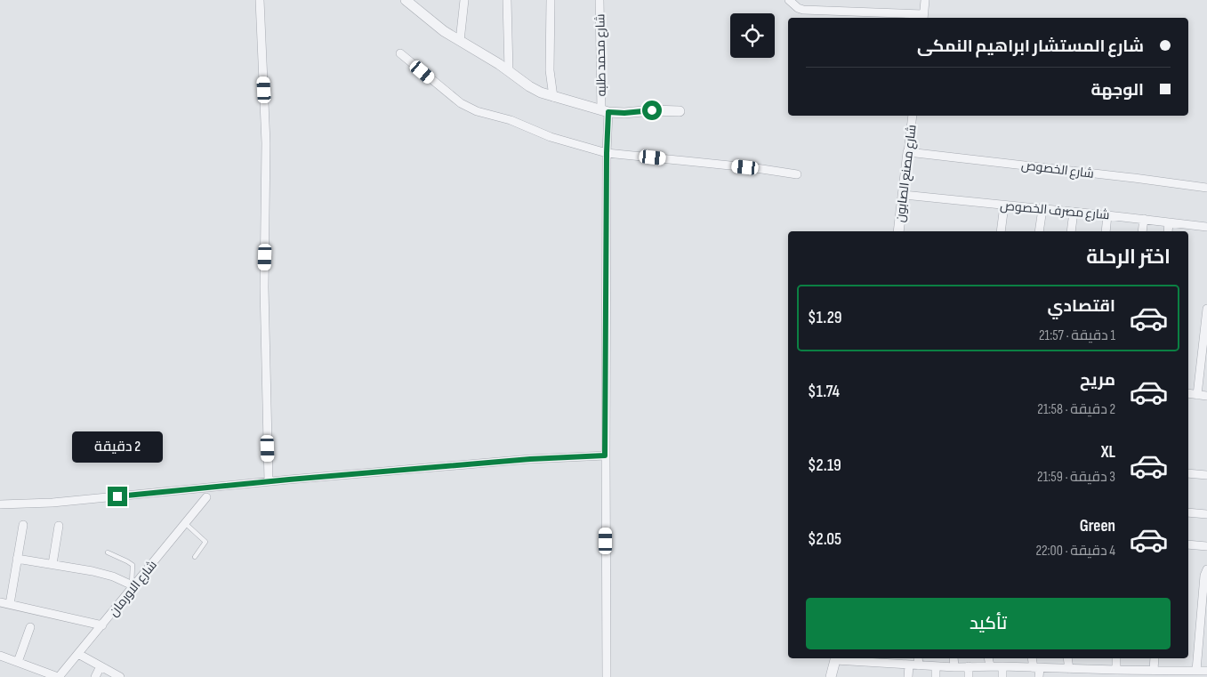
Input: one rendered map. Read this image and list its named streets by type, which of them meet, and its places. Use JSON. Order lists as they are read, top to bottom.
{
  "streets": {
    "street": [
      "شارع محمد طلبه",
      "شارع الخصوص",
      "شارع مصنع الصابون",
      "شارع مصرف الخصوص",
      "شارع الاورمان"
    ]
  },
  "crossings": [
    ["شارع الخصوص", "شارع مصنع الصابون"],
    ["شارع مصنع الصابون", "شارع مصرف الخصوص"]
  ],
  "page": {
    "banner": ["شارع المستشار ابراهيم النمكى", "الوجهة"],
    "heading": "اختر الرحلة",
    "list": [
      {
        "name": "اقتصادي",
        "note": "1 دقيقة · 21:57",
        "value": "$1.29"
      },
      {
        "name": "مريح",
        "note": "2 دقيقة · 21:58",
        "value": "$1.74"
      },
      {
        "name": "XL",
        "note": "3 دقيقة · 21:59",
        "value": "$2.19"
      },
      {
        "name": "Green",
        "note": "4 دقيقة · 22:00",
        "value": "$2.05"
      }
    ],
    "bubble": "2 دقيقة",
    "buttons": "تأكيد"
  }
}
